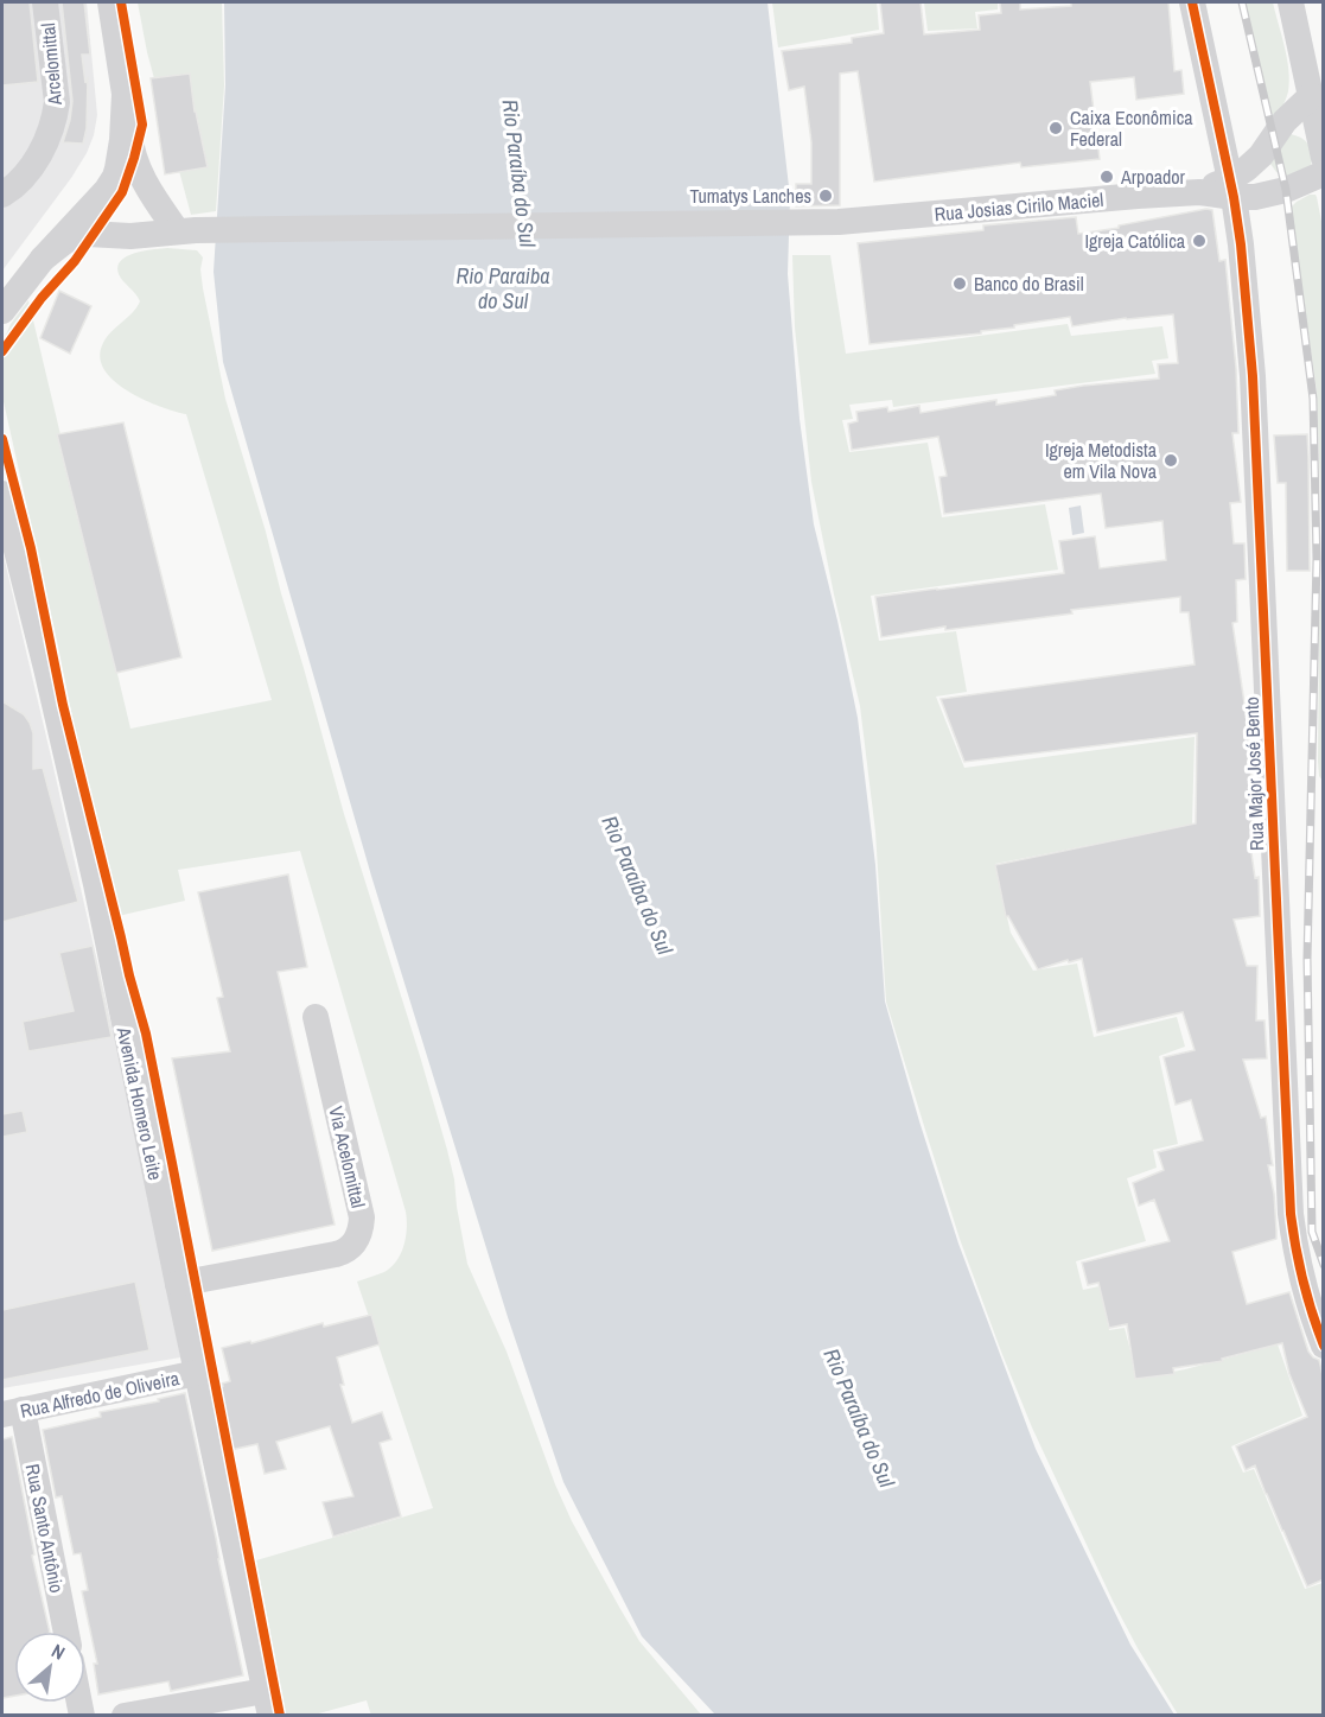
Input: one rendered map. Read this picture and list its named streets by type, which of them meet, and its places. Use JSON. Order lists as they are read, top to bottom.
{
  "streets": {
    "street": [
      "Arcelomittal",
      "Rua Josias Cirilo Maciel",
      "Rua Major José Bento",
      "Avenida Homero Leite",
      "Via Acelomittal",
      "Rua Alfredo de Oliveira",
      "Rua Santo Antônio"
    ]
  },
  "crossings": [
    ["Rua Josias Cirilo Maciel", "Rua Major José Bento"],
    ["Avenida Homero Leite", "Via Acelomittal"],
    ["Avenida Homero Leite", "Rua Alfredo de Oliveira"],
    ["Rua Alfredo de Oliveira", "Rua Santo Antônio"]
  ],
  "water": ["Rio Paraíba do Sul", "Rio Paraiba do Sul"],
  "places": [
    "Caixa Econômica Federal",
    "Arpoador",
    "Tumatys Lanches",
    "Igreja Católica",
    "Banco do Brasil",
    "Igreja Metodista em Vila Nova"
  ],
  "north": "top right"
}
